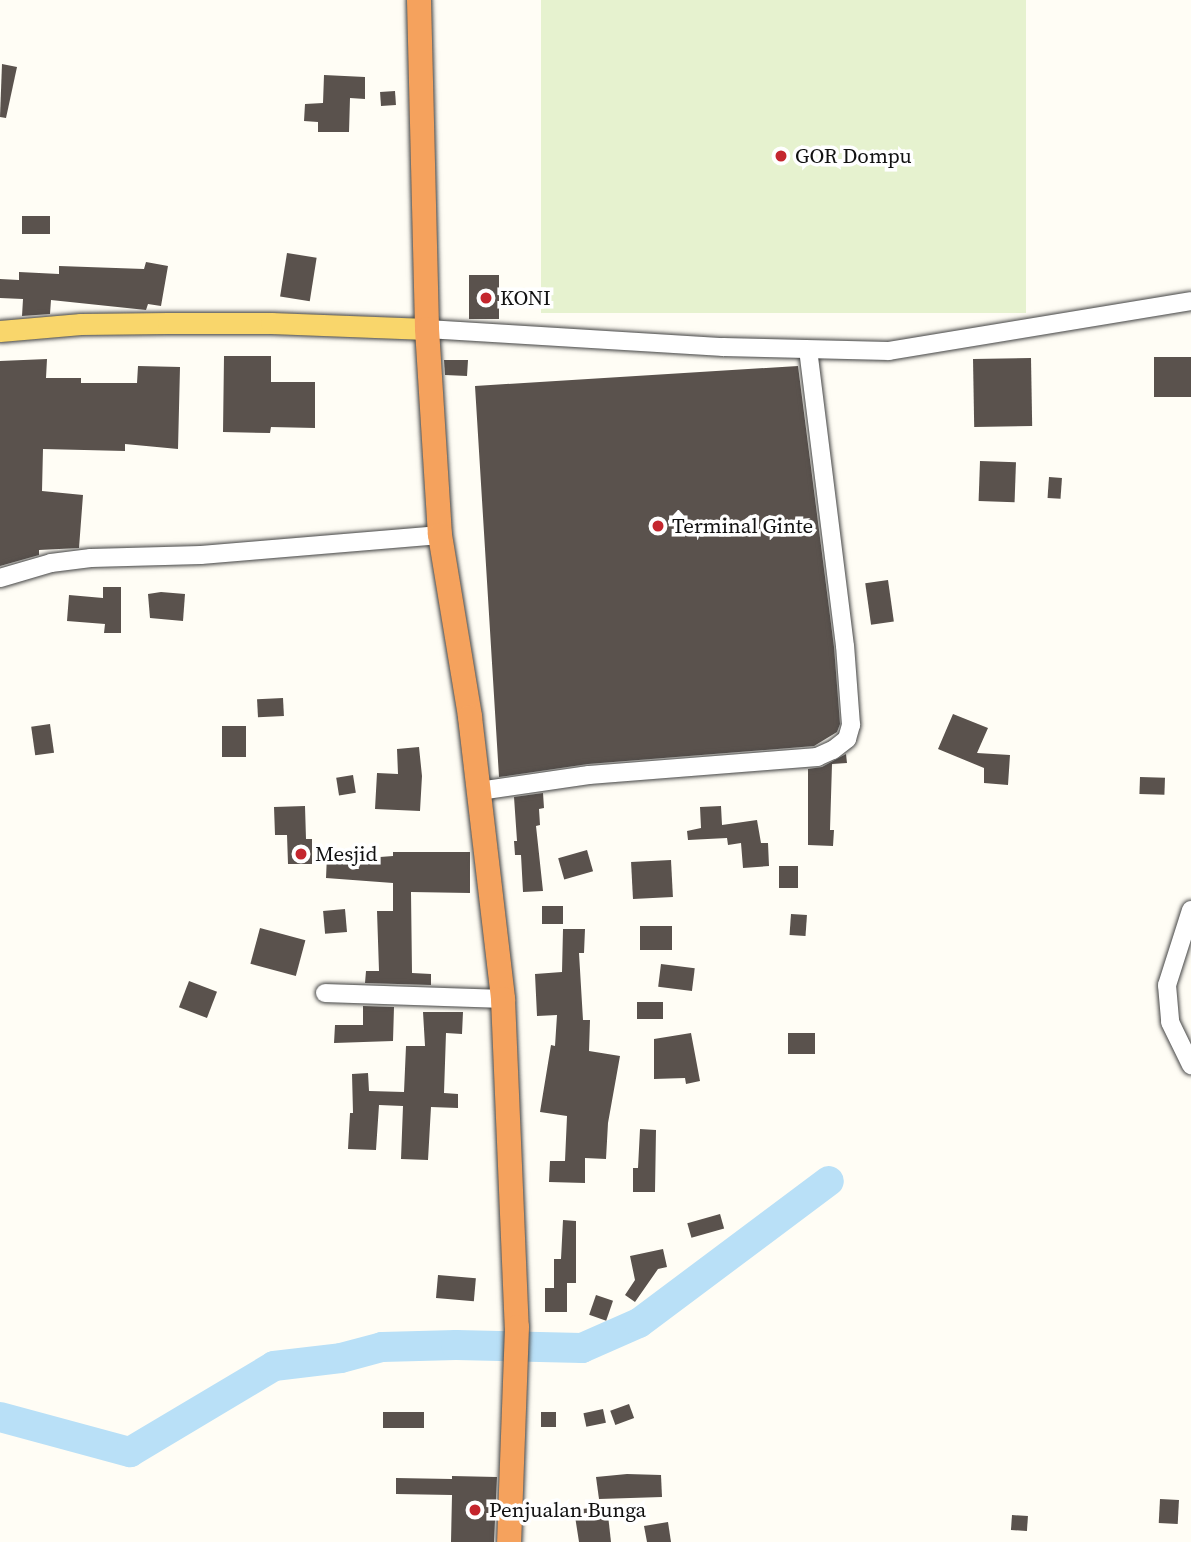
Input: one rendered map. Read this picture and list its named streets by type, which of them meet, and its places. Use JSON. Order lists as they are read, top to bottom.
{
  "places": [
    "GOR Dompu",
    "KONI",
    "Terminal Ginte",
    "Mesjid",
    "Penjualan Bunga"
  ]
}
